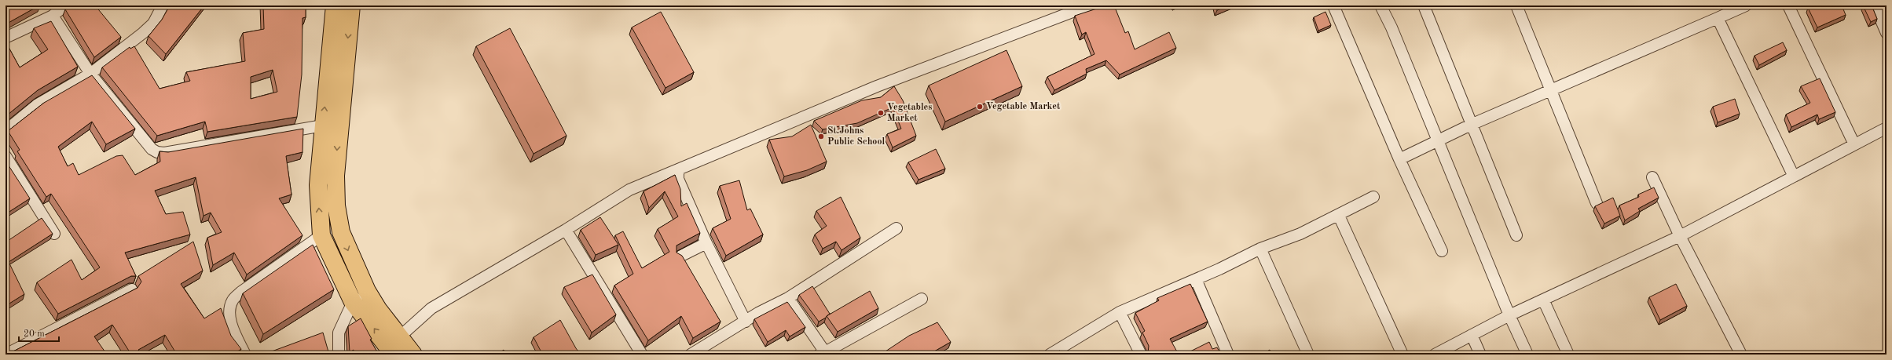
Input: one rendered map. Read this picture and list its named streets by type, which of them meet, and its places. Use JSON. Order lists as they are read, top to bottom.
{
  "places": ["Vegetable Market", "Vegetables Market", "St.Johns Public School"],
  "scale_bar": "20 m"
}
